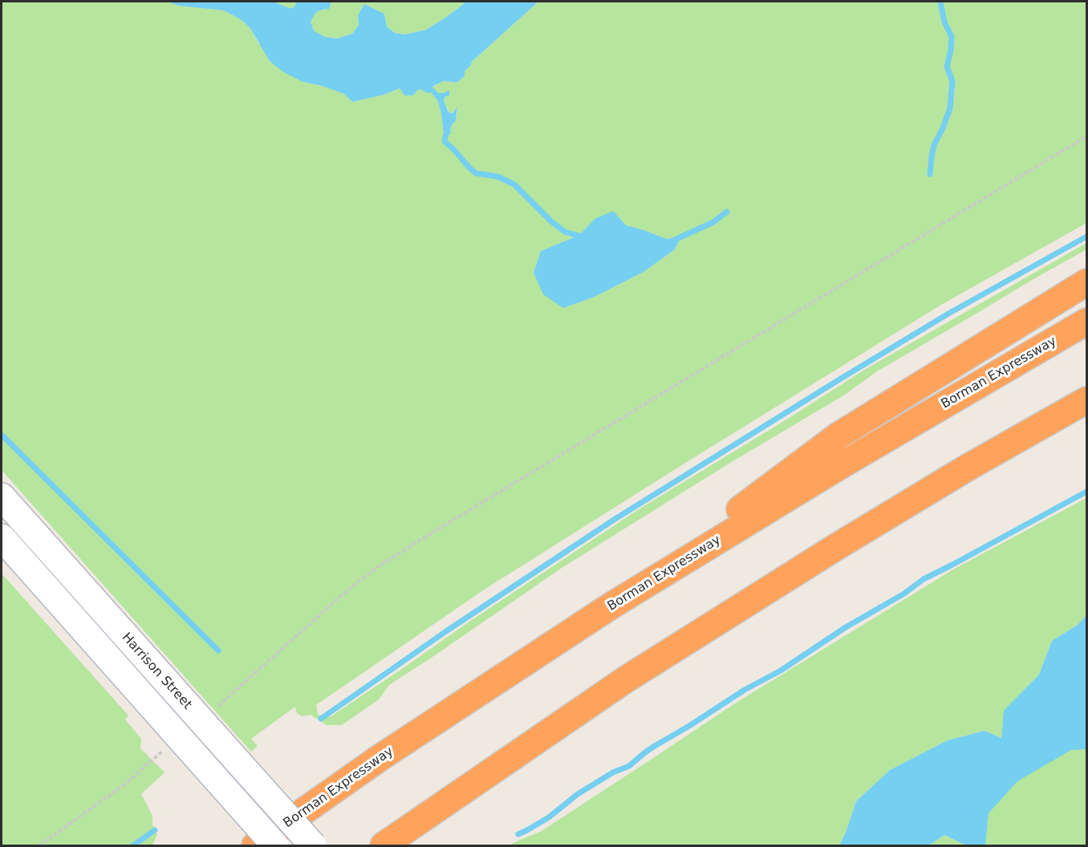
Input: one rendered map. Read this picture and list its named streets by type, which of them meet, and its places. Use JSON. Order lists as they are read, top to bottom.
{
  "streets": {
    "highway": ["Borman Expressway"],
    "street": ["Harrison Street"]
  }
}
